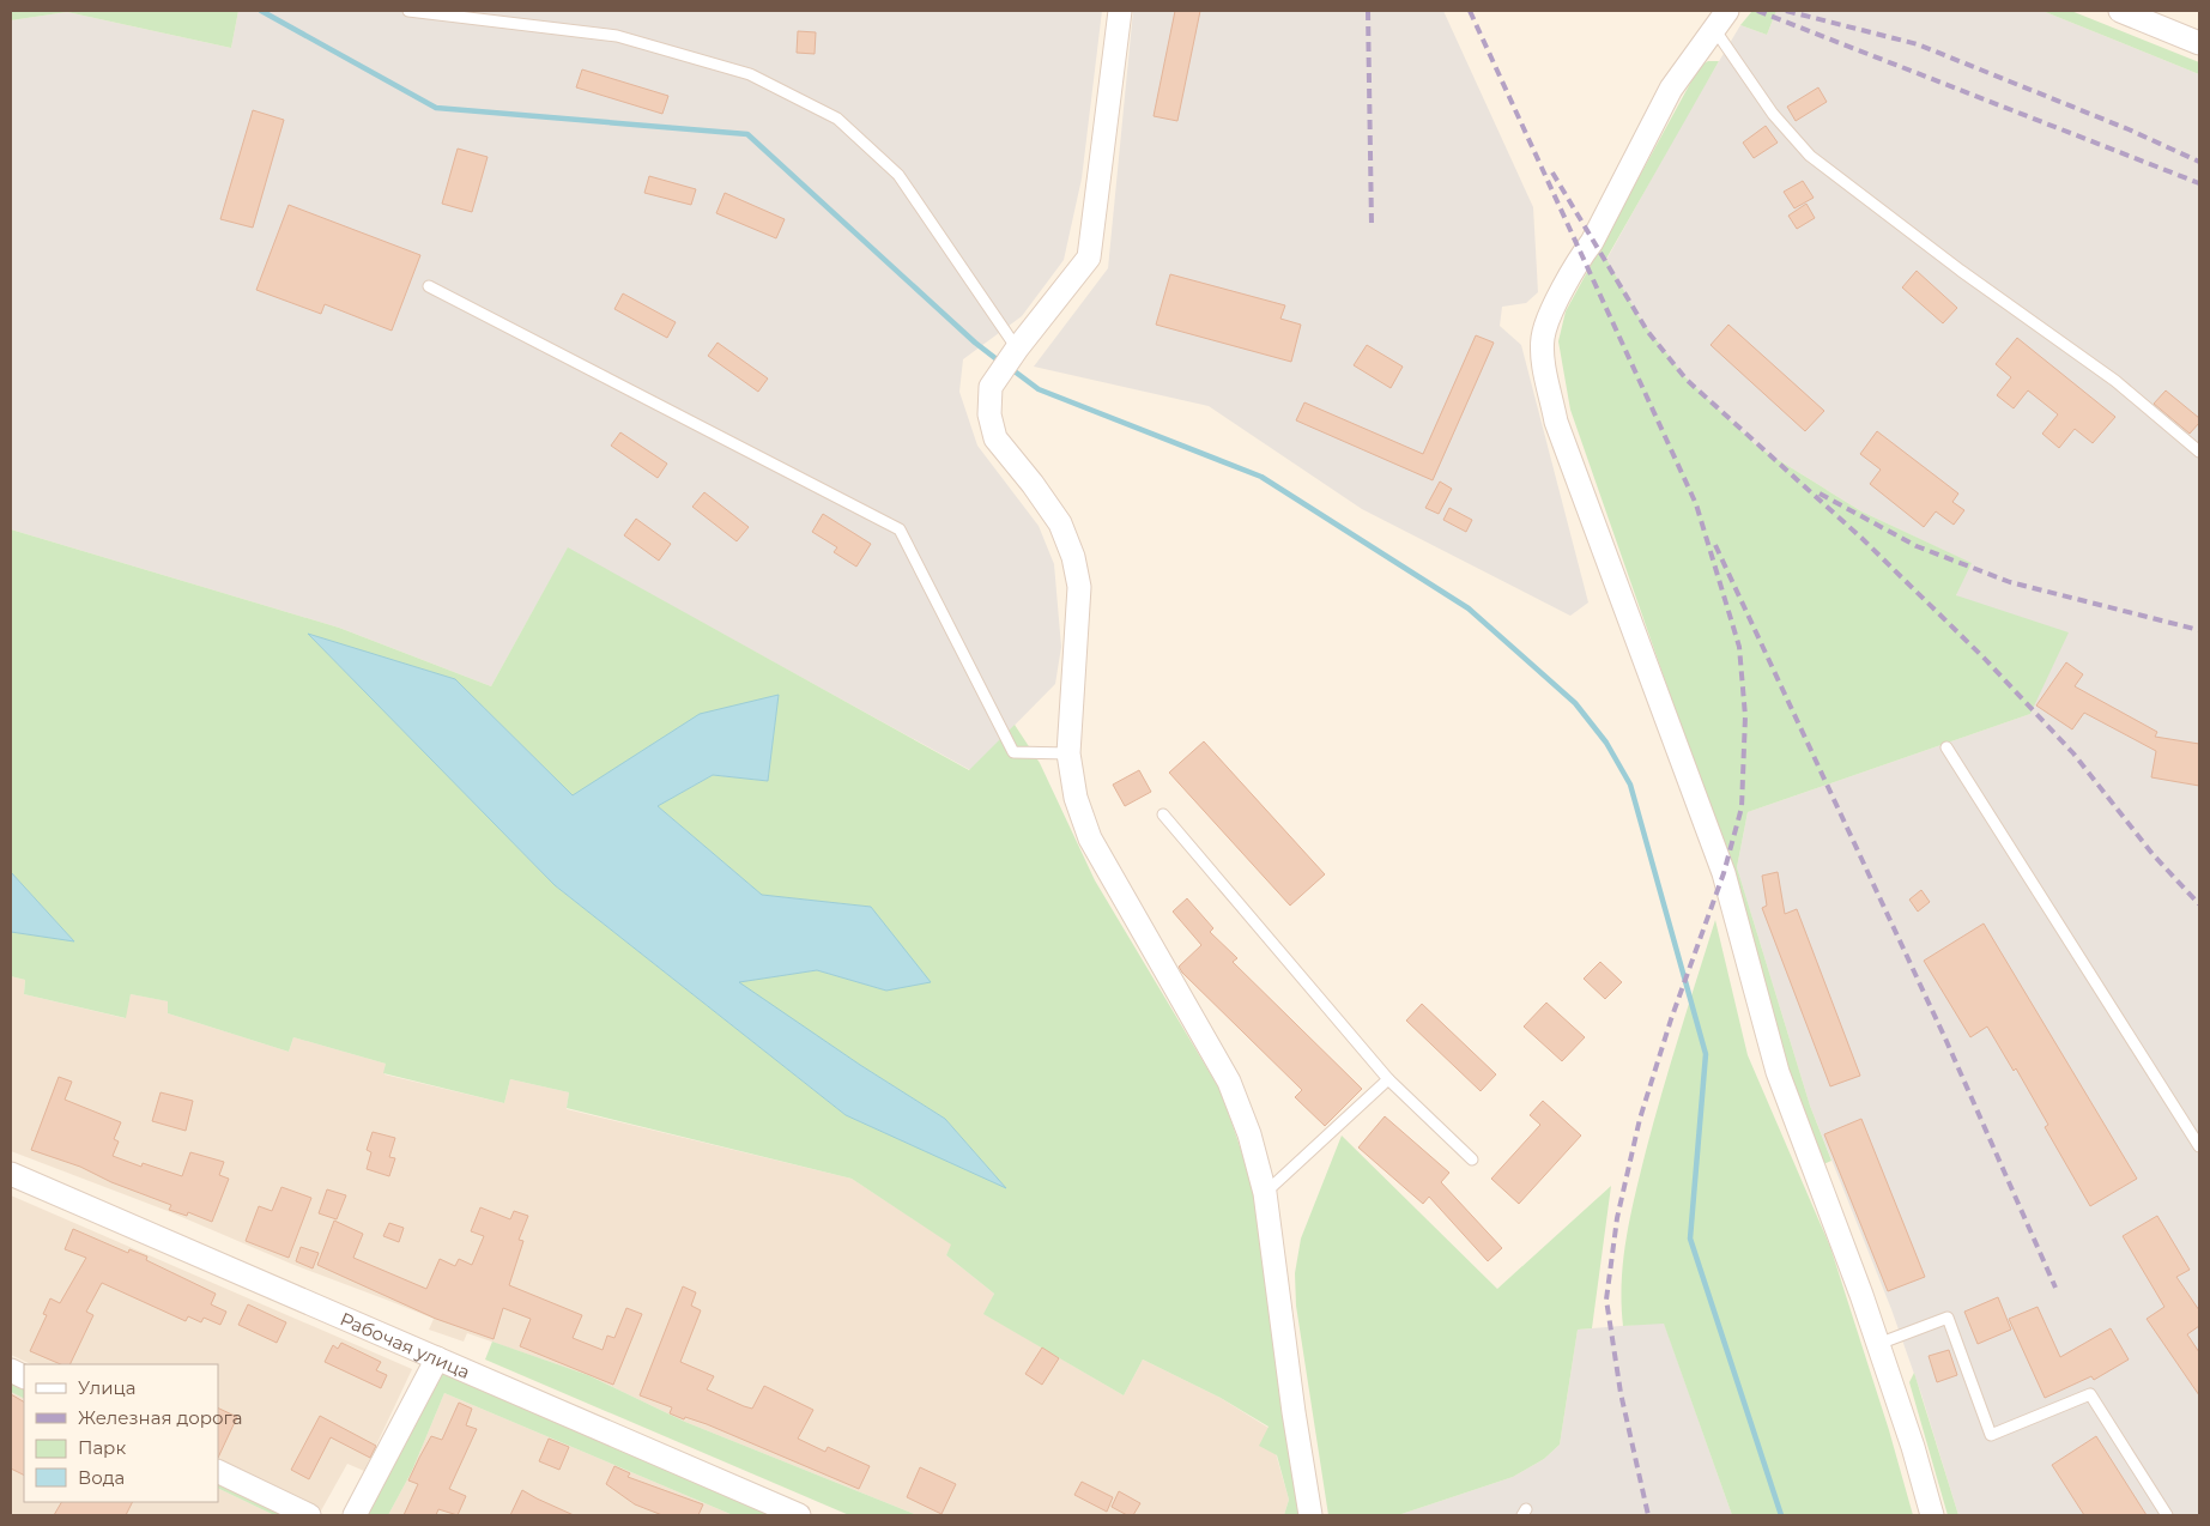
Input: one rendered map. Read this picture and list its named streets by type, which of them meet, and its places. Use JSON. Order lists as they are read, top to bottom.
{
  "streets": {
    "street": ["Рабочая улица"]
  },
  "legend": [
    "Улица",
    "Железная дорога",
    "Парк",
    "Вода"
  ]
}
